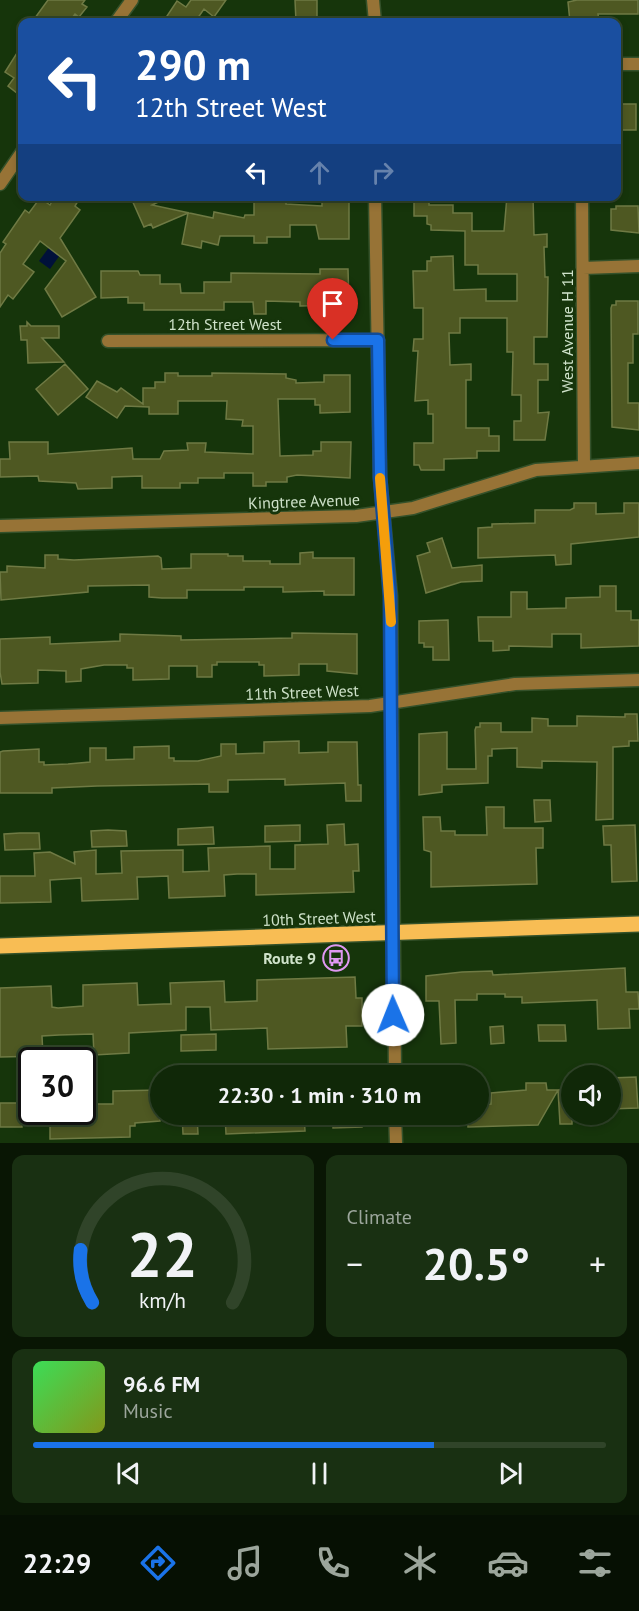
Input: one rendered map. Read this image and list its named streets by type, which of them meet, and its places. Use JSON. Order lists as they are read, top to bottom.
{
  "streets": {
    "main road": ["10th Street West"],
    "street": [
      "12th Street West",
      "West Avenue H 11",
      "Kingtree Avenue",
      "11th Street West"
    ]
  },
  "crossings": [
    ["West Avenue H 11", "Kingtree Avenue"]
  ],
  "places": {
    "bus stop": ["Route 9"]
  },
  "page": {
    "turn": ["290 m", "12th Street West"],
    "limit": "30",
    "trip": "22:30 · 1 min · 310 m",
    "tile": "Climate",
    "heat": ["−", "20.5°", "+"],
    "song": ["96.6 FM", "Music"],
    "tabs": "22:29",
    "gauge": ["22", "km/h"]
  }
}
